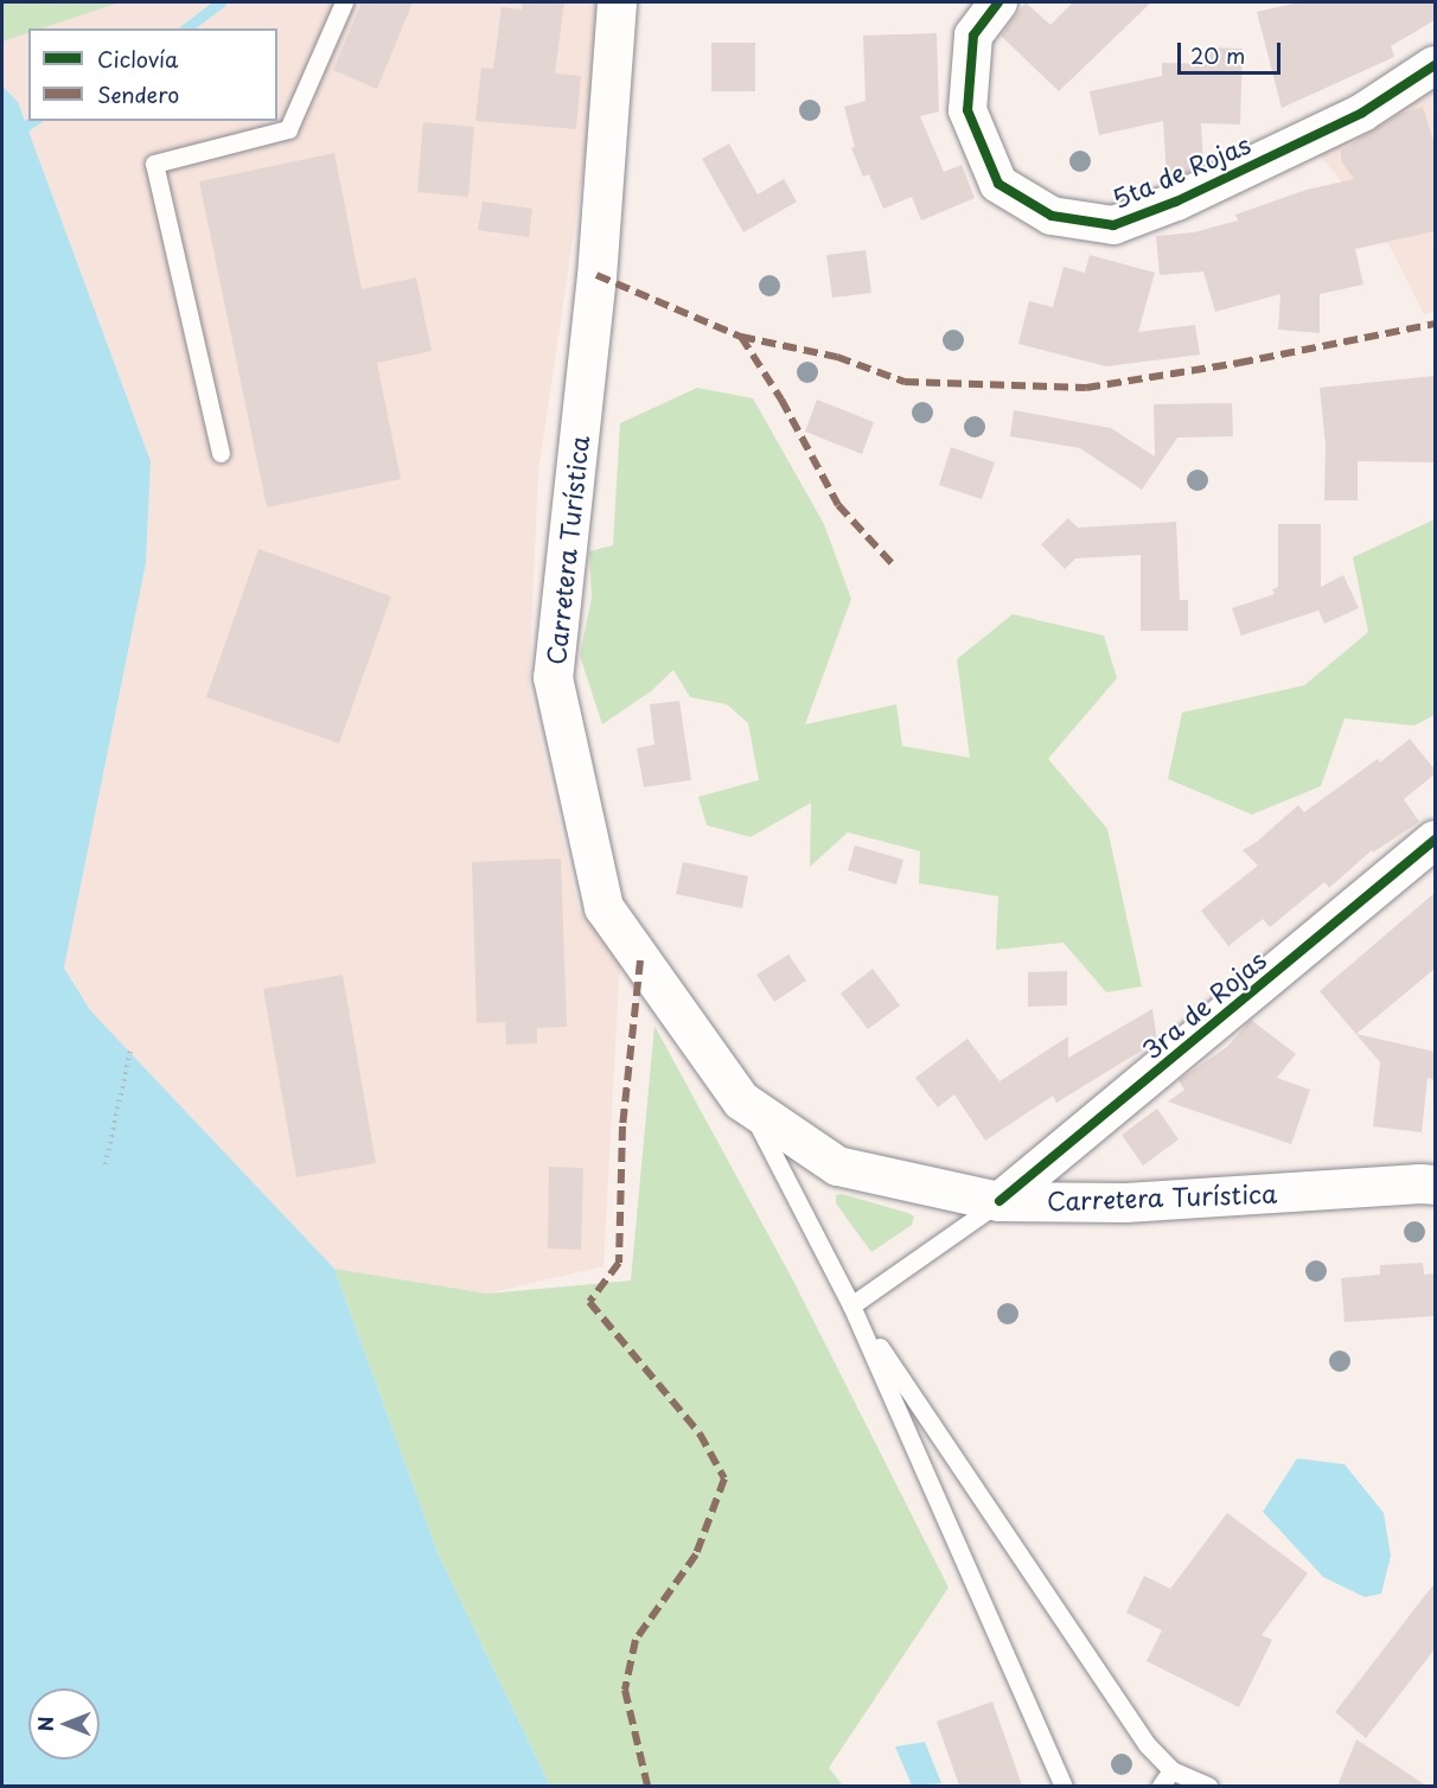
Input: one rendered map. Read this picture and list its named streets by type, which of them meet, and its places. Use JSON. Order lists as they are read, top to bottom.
{
  "streets": {
    "main road": ["Carretera Turística"],
    "street": ["5ta de Rojas", "3ra de Rojas"]
  },
  "crossings": [
    ["Carretera Turística", "3ra de Rojas"]
  ],
  "legend": ["Ciclovía", "Sendero"],
  "scale_bar": "20 m",
  "north": "left"
}
